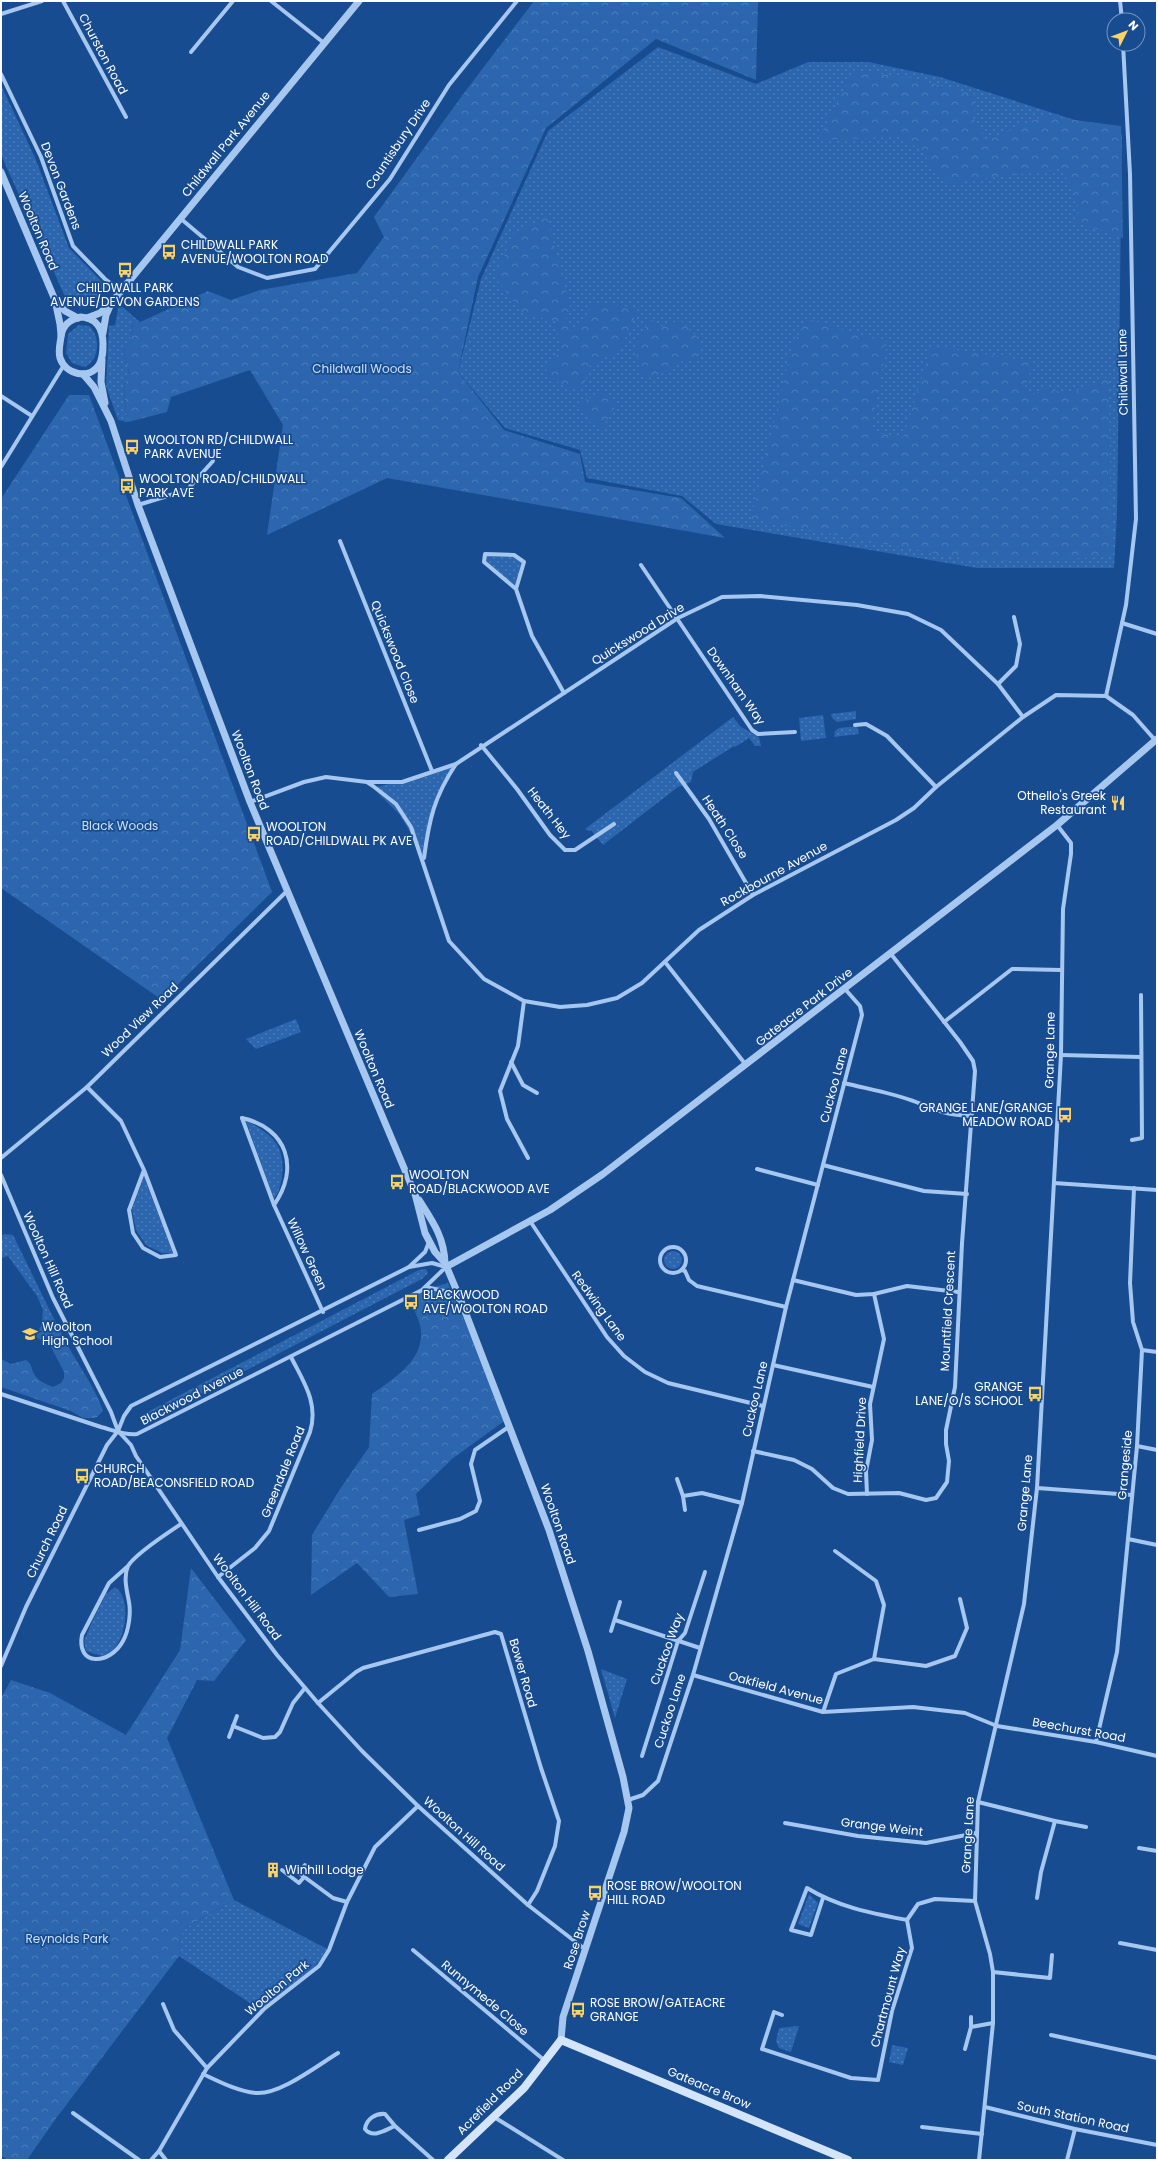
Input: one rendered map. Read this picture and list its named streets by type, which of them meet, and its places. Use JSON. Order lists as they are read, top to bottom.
{
  "streets": {
    "main road": ["Gateacre Brow", "Acrefield Road"],
    "street": [
      "Churston Road",
      "Childwall Park Avenue",
      "Countisbury Drive",
      "Devon Gardens",
      "Woolton Road",
      "Childwall Lane",
      "Quickswood Drive",
      "Quickswood Close",
      "Downham Way",
      "Heath Hey",
      "Heath Close",
      "Rockbourne Avenue",
      "Gateacre Park Drive",
      "Wood View Road",
      "Grange Lane",
      "Cuckoo Lane",
      "Willow Green",
      "Woolton Hill Road",
      "Redwing Lane",
      "Mountfield Crescent",
      "Blackwood Avenue",
      "Highfield Drive",
      "Grangeside",
      "Greendale Road",
      "Church Road",
      "Cuckoo Way",
      "Bower Road",
      "Oakfield Avenue",
      "Beechurst Road",
      "Grange Weint",
      "Rose Brow",
      "Woolton Park",
      "Chartmount Way",
      "Runnymede Close",
      "South Station Road"
    ]
  },
  "crossings": [
    ["Childwall Park Avenue", "Countisbury Drive"],
    ["Childwall Park Avenue", "Devon Gardens"],
    ["Childwall Park Avenue", "Woolton Road"],
    ["Woolton Road", "Rockbourne Avenue"],
    ["Woolton Road", "Gateacre Park Drive"],
    ["Woolton Road", "Wood View Road"],
    ["Woolton Road", "Cuckoo Lane"],
    ["Woolton Road", "Blackwood Avenue"],
    ["Woolton Road", "Rose Brow"],
    ["Childwall Lane", "Rockbourne Avenue"],
    ["Quickswood Drive", "Quickswood Close"],
    ["Quickswood Drive", "Downham Way"],
    ["Quickswood Drive", "Heath Hey"],
    ["Quickswood Drive", "Rockbourne Avenue"],
    ["Heath Close", "Rockbourne Avenue"],
    ["Gateacre Park Drive", "Grange Lane"],
    ["Gateacre Park Drive", "Cuckoo Lane"],
    ["Gateacre Park Drive", "Redwing Lane"],
    ["Gateacre Park Drive", "Mountfield Crescent"],
    ["Gateacre Park Drive", "Blackwood Avenue"],
    ["Grange Lane", "Oakfield Avenue"],
    ["Grange Lane", "Beechurst Road"],
    ["Grange Lane", "Grange Weint"],
    ["Grange Lane", "South Station Road"],
    ["Cuckoo Lane", "Redwing Lane"],
    ["Cuckoo Lane", "Mountfield Crescent"],
    ["Cuckoo Lane", "Oakfield Avenue"],
    ["Cuckoo Lane", "Rose Brow"],
    ["Willow Green", "Blackwood Avenue"],
    ["Woolton Hill Road", "Blackwood Avenue"],
    ["Woolton Hill Road", "Greendale Road"],
    ["Woolton Hill Road", "Church Road"],
    ["Woolton Hill Road", "Bower Road"],
    ["Woolton Hill Road", "Rose Brow"],
    ["Woolton Hill Road", "Woolton Park"],
    ["Mountfield Crescent", "Highfield Drive"],
    ["Blackwood Avenue", "Greendale Road"],
    ["Blackwood Avenue", "Church Road"],
    ["Grangeside", "Beechurst Road"],
    ["Oakfield Avenue", "Beechurst Road"],
    ["Rose Brow", "Gateacre Brow"],
    ["Rose Brow", "Acrefield Road"],
    ["Runnymede Close", "Acrefield Road"],
    ["Gateacre Brow", "Acrefield Road"]
  ],
  "parks": ["Childwall Woods", "Black Woods", "Reynolds Park"],
  "places": {
    "bus stop": [
      "CHILDWALL PARK AVENUE/WOOLTON ROAD",
      "CHILDWALL PARK AVENUE/DEVON GARDENS",
      "WOOLTON RD/CHILDWALL PARK AVENUE",
      "WOOLTON ROAD/CHILDWALL PARK AVE",
      "WOOLTON ROAD/CHILDWALL PK AVE",
      "GRANGE LANE/GRANGE MEADOW ROAD",
      "WOOLTON ROAD/BLACKWOOD AVE",
      "BLACKWOOD AVE/WOOLTON ROAD",
      "GRANGE LANE/O/S SCHOOL",
      "CHURCH ROAD/BEACONSFIELD ROAD",
      "ROSE BROW/WOOLTON HILL ROAD",
      "ROSE BROW/GATEACRE GRANGE"
    ],
    "restaurant": ["Othello's Greek Restaurant"],
    "school or university": ["Woolton High School"],
    "building": ["Winhill Lodge"]
  },
  "north": "top right"
}
